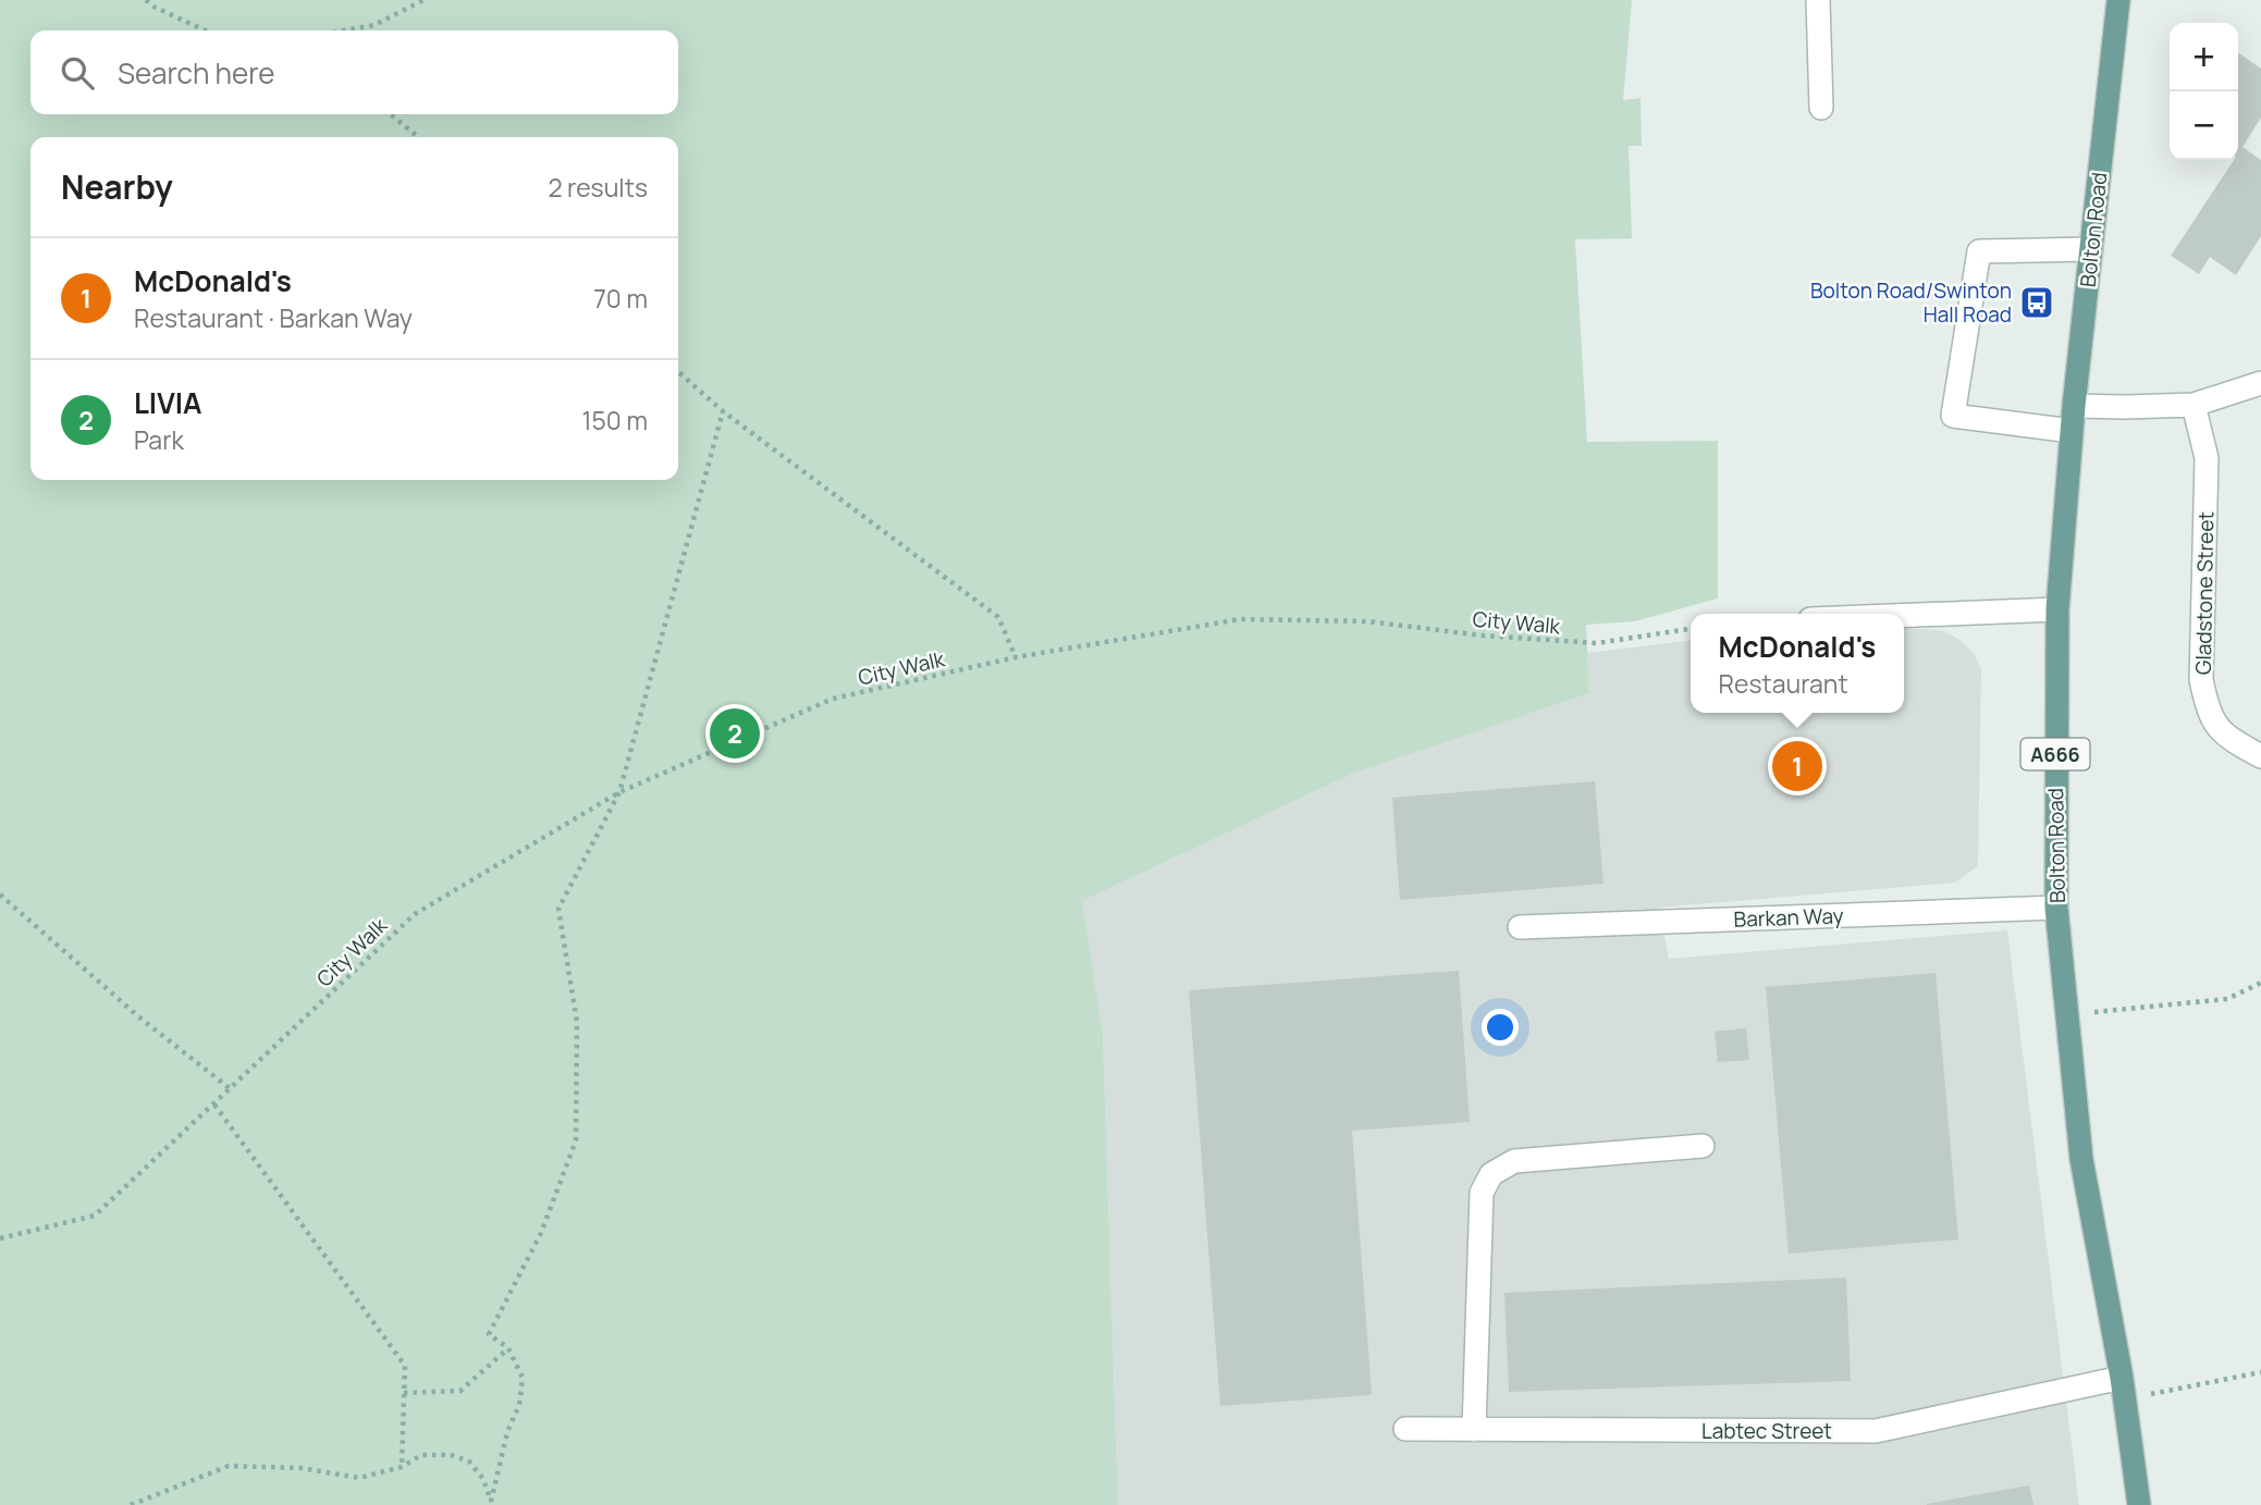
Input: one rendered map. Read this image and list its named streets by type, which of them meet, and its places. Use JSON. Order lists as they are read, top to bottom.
{
  "streets": {
    "main road": ["Bolton Road", "A666"],
    "street": ["Gladstone Street", "Barkan Way", "Labtec Street"],
    "path": ["City Walk"]
  },
  "crossings": [
    ["Bolton Road", "Barkan Way"],
    ["Bolton Road", "Labtec Street"]
  ],
  "places": {
    "bus stop": ["Bolton Road/Swinton Hall Road"]
  },
  "page": {
    "map_buttons": ["+", "−"],
    "search": "Search here",
    "heading": ["Nearby", "2 results"],
    "list": [
      {
        "mark": "1",
        "name": "McDonald's",
        "note": "Restaurant · Barkan Way",
        "value": "70 m"
      },
      {
        "mark": "2",
        "name": "LIVIA",
        "note": "Park",
        "value": "150 m"
      }
    ],
    "popup": ["McDonald's", "Restaurant"],
    "pins": ["2", "1"]
  }
}
